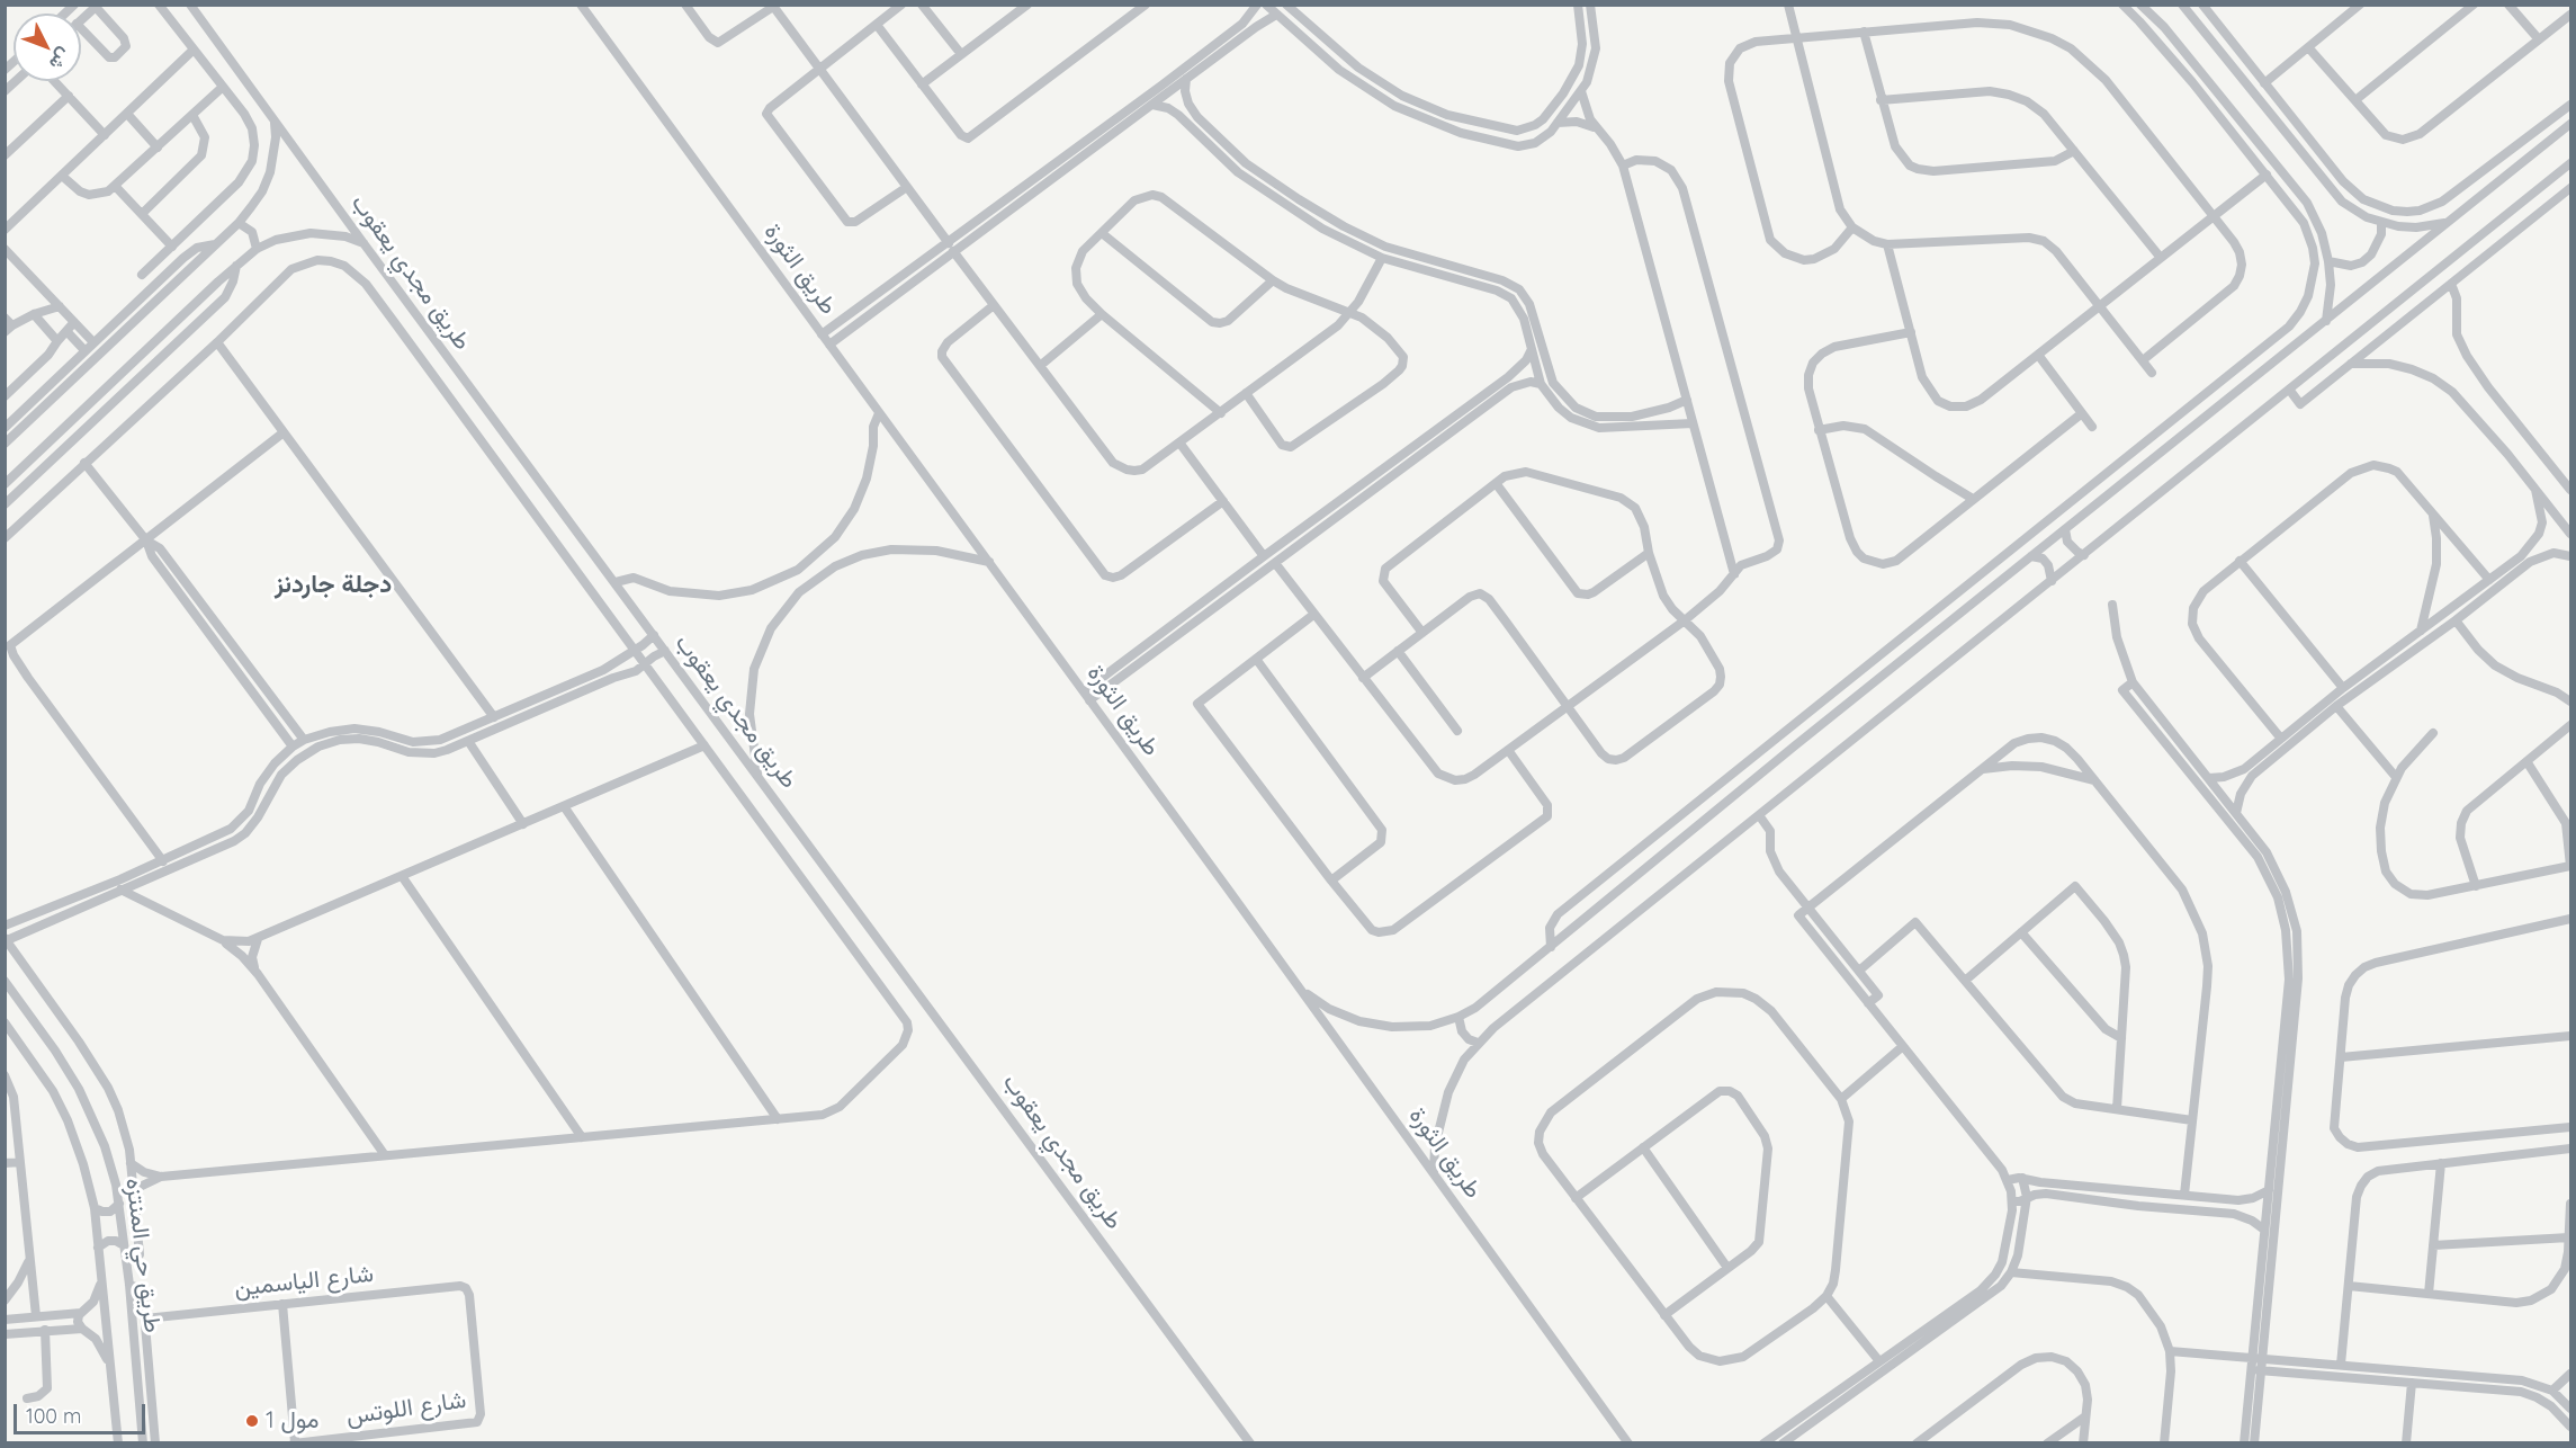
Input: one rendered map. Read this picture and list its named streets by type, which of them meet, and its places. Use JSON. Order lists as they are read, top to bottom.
{
  "streets": {
    "street": [
      "طريق الثورة",
      "طريق مجدي يعقوب",
      "طريق حي المنتزه",
      "شارع الياسمين",
      "شارع اللوتس"
    ]
  },
  "crossings": [
    ["شارع الياسمين", "شارع اللوتس"]
  ],
  "districts": ["دجلة جاردنز"],
  "places": ["مول 1"],
  "scale_bar": "100 m",
  "north": "bottom right"
}
